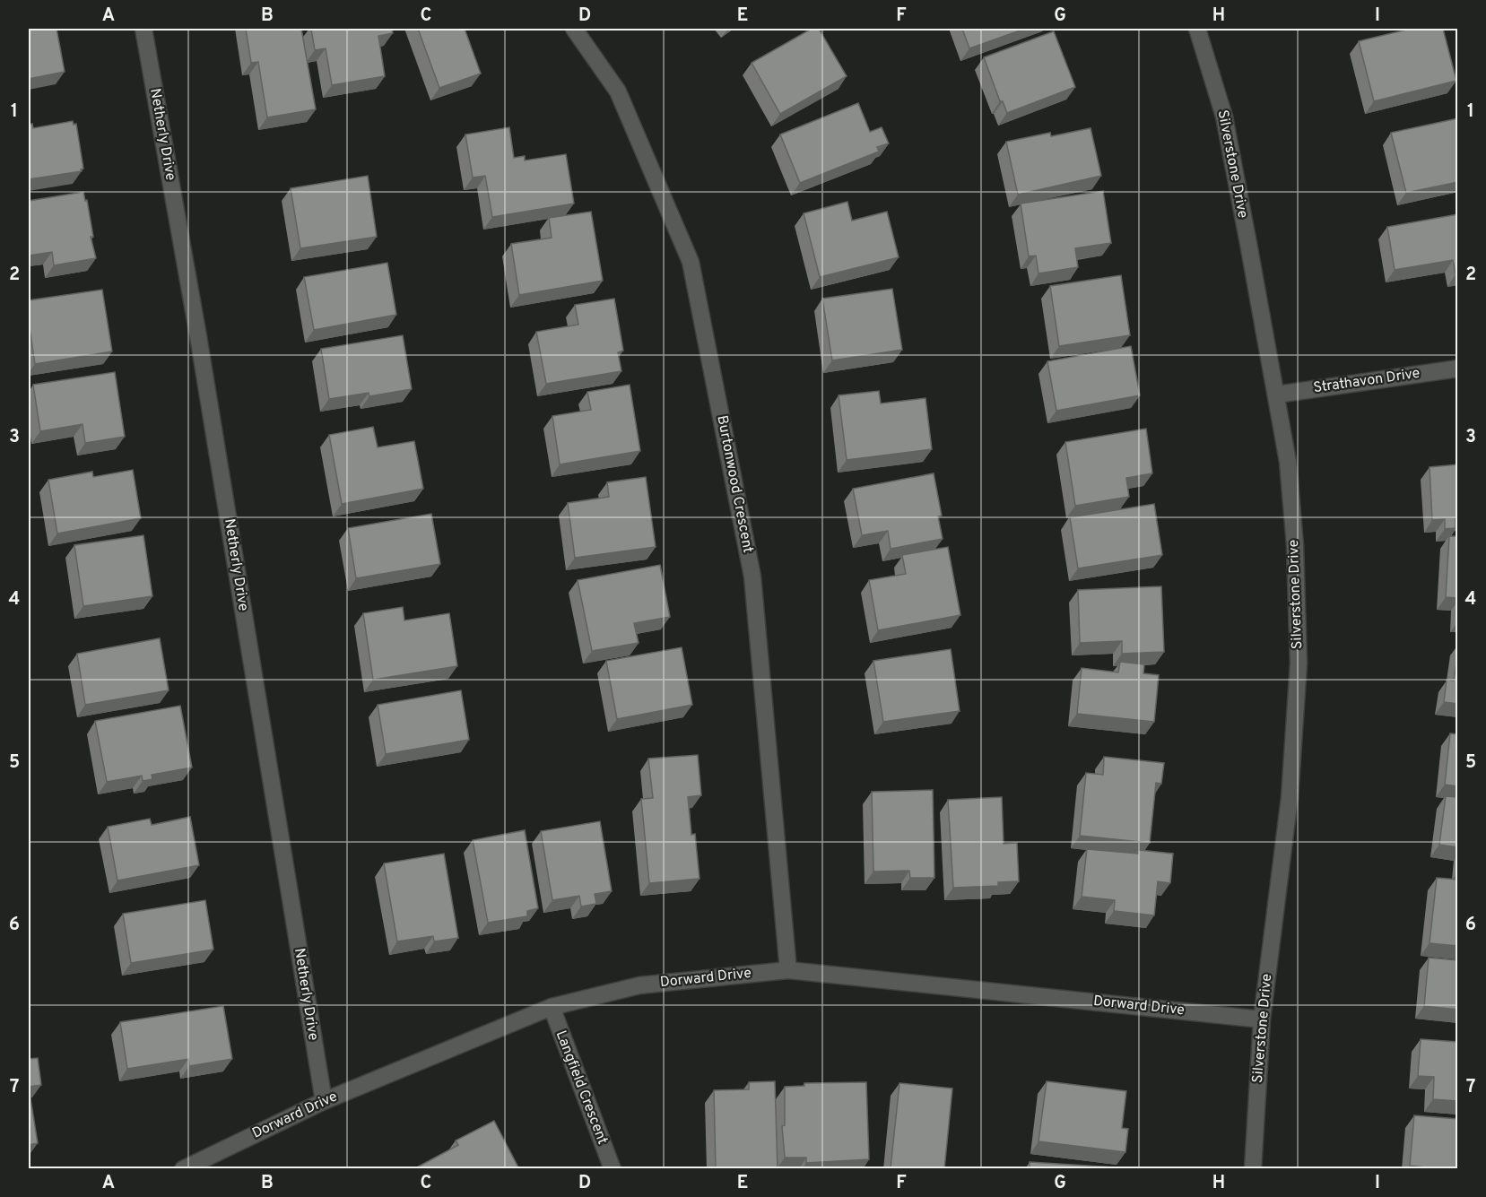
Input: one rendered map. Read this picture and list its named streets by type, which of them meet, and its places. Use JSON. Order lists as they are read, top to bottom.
{
  "streets": {
    "street": [
      "Netherly Drive",
      "Silverstone Drive",
      "Strathavon Drive",
      "Burtonwood Crescent",
      "Dorward Drive",
      "Langfield Crescent"
    ]
  },
  "crossings": [
    ["Netherly Drive", "Dorward Drive"],
    ["Silverstone Drive", "Strathavon Drive"],
    ["Silverstone Drive", "Dorward Drive"],
    ["Burtonwood Crescent", "Dorward Drive"],
    ["Dorward Drive", "Langfield Crescent"]
  ],
  "grid": {
    "columns": [
      "A",
      "B",
      "C",
      "D",
      "E",
      "F",
      "G",
      "H",
      "I"
    ],
    "rows": [
      "1",
      "2",
      "3",
      "4",
      "5",
      "6",
      "7"
    ]
  }
}
